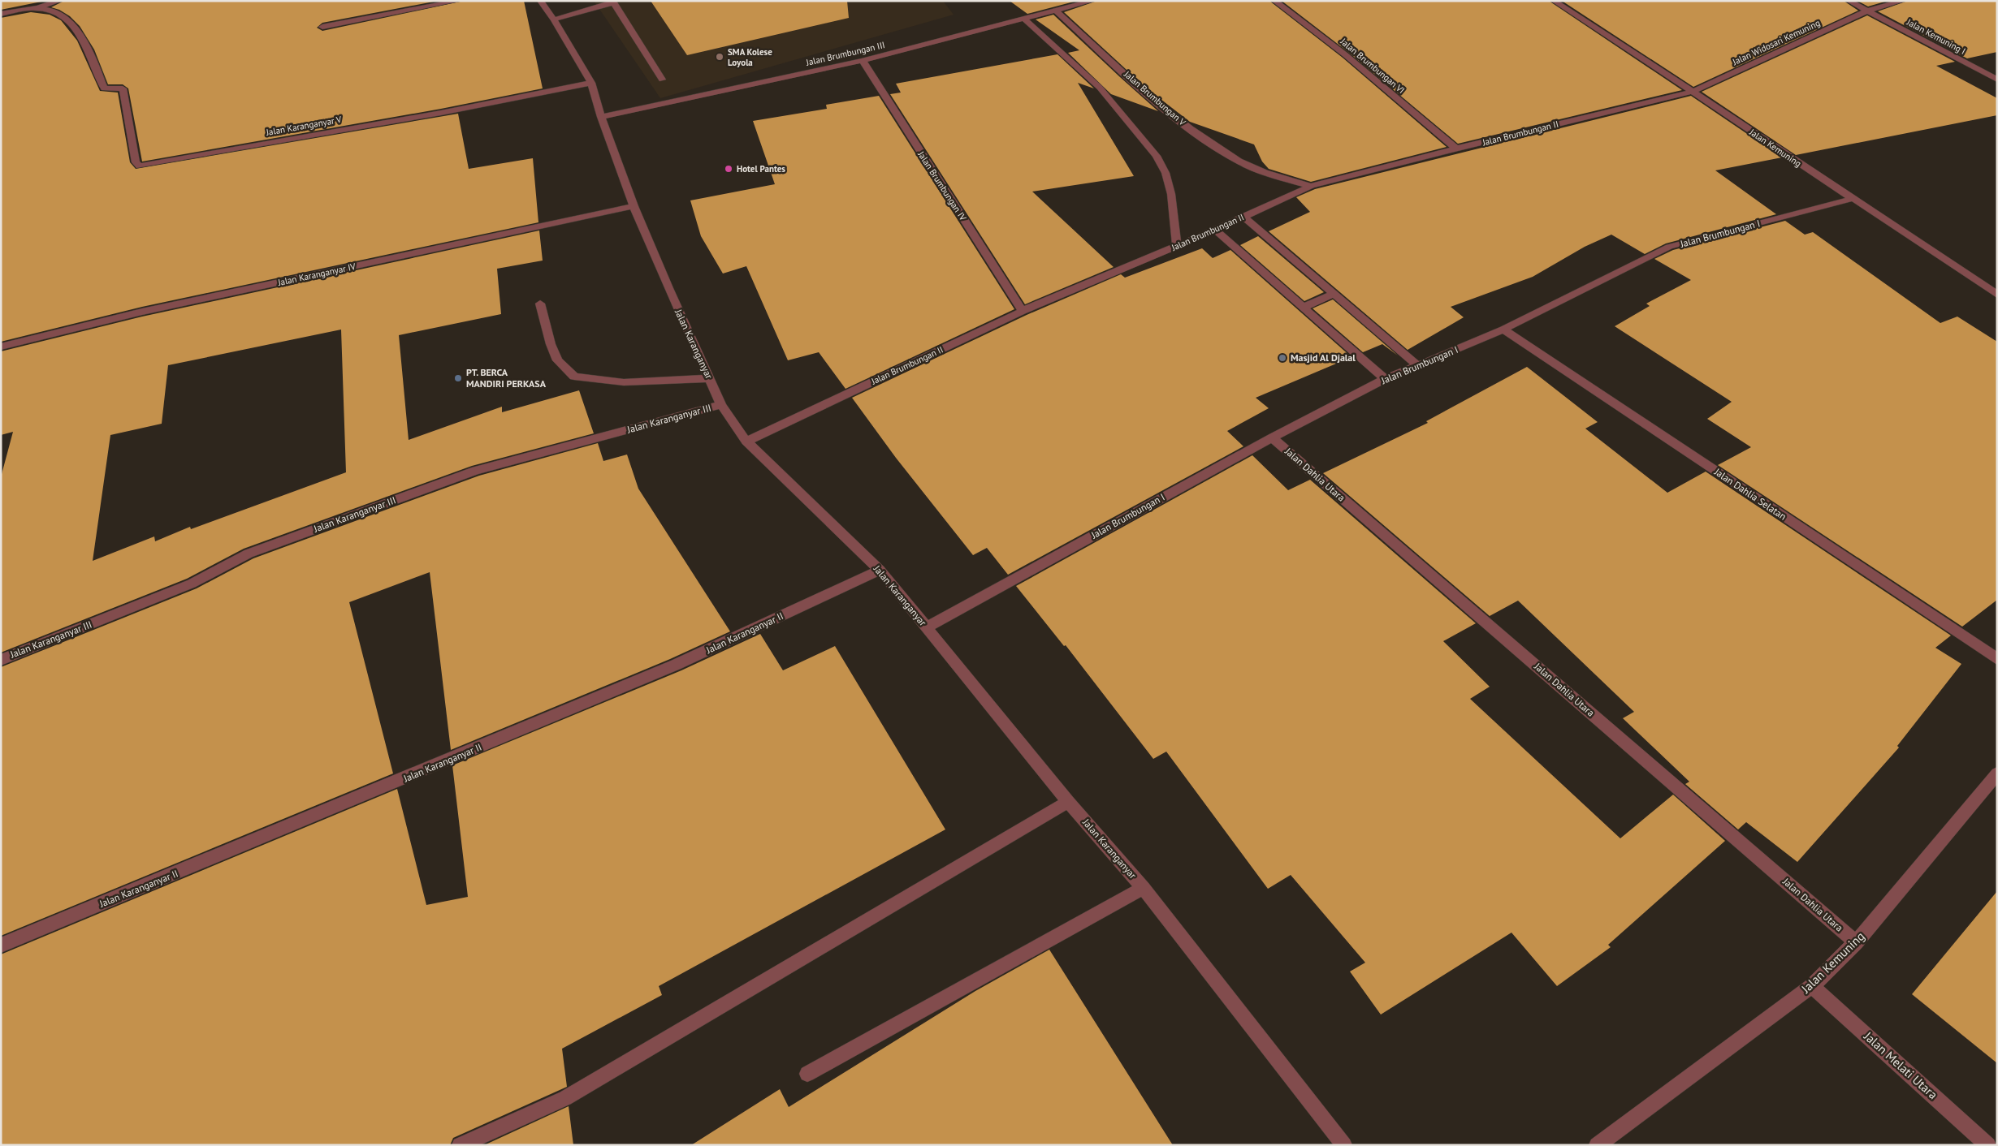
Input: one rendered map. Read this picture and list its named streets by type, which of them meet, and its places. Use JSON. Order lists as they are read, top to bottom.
{
  "streets": {
    "street": [
      "Jalan Kemuning I",
      "Jalan Widosari Kemuning",
      "Jalan Brumbungan III",
      "Jalan Brumbungan VI",
      "Jalan Brumbungan V",
      "Jalan Karanganyar V",
      "Jalan Brumbungan II",
      "Jalan Kemuning",
      "Jalan Brumbungan IV",
      "Jalan Brumbungan I",
      "Jalan Karanganyar IV",
      "Jalan Karanganyar",
      "Jalan Karanganyar III",
      "Jalan Dahlia Utara",
      "Jalan Dahlia Selatan",
      "Jalan Karanganyar II",
      "Jalan Melati Utara"
    ]
  },
  "crossings": [
    ["Jalan Kemuning I", "Jalan Widosari Kemuning"],
    ["Jalan Widosari Kemuning", "Jalan Brumbungan II"],
    ["Jalan Widosari Kemuning", "Jalan Kemuning"],
    ["Jalan Brumbungan III", "Jalan Brumbungan V"],
    ["Jalan Brumbungan III", "Jalan Brumbungan IV"],
    ["Jalan Brumbungan III", "Jalan Karanganyar"],
    ["Jalan Brumbungan VI", "Jalan Brumbungan II"],
    ["Jalan Brumbungan V", "Jalan Brumbungan II"],
    ["Jalan Karanganyar V", "Jalan Karanganyar"],
    ["Jalan Brumbungan II", "Jalan Kemuning"],
    ["Jalan Brumbungan II", "Jalan Brumbungan IV"],
    ["Jalan Brumbungan II", "Jalan Karanganyar"],
    ["Jalan Kemuning", "Jalan Brumbungan I"],
    ["Jalan Kemuning", "Jalan Dahlia Utara"],
    ["Jalan Kemuning", "Jalan Melati Utara"],
    ["Jalan Brumbungan I", "Jalan Karanganyar"],
    ["Jalan Brumbungan I", "Jalan Dahlia Utara"],
    ["Jalan Brumbungan I", "Jalan Dahlia Selatan"],
    ["Jalan Karanganyar IV", "Jalan Karanganyar"],
    ["Jalan Karanganyar", "Jalan Karanganyar III"],
    ["Jalan Karanganyar", "Jalan Karanganyar II"]
  ],
  "places": [
    "SMA Kolese Loyola",
    "Hotel Pantes",
    "Masjid Al Djalal",
    "PT. BERCA MANDIRI PERKASA"
  ]
}
